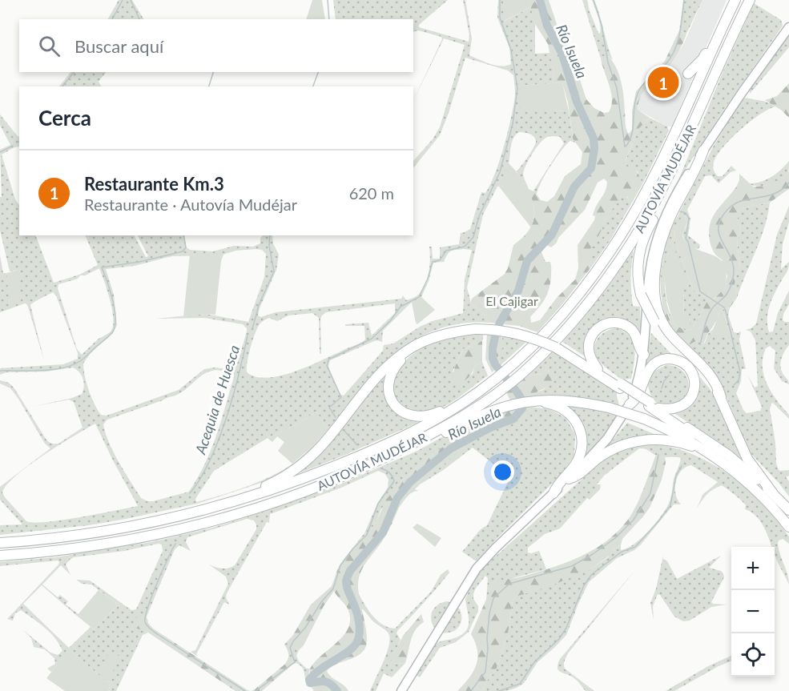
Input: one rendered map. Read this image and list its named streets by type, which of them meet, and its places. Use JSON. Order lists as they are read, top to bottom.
{
  "streets": {
    "highway": ["AUTOVÍA MUDÉJAR"]
  },
  "water": ["Río Isuela", "Acequia de Huesca"],
  "parks": ["El Cajigar"],
  "page": {
    "search": "Buscar aquí",
    "pins": "1",
    "heading": "Cerca",
    "list": [
      {
        "mark": "1",
        "name": "Restaurante Km.3",
        "note": "Restaurante · Autovía Mudéjar",
        "value": "620 m"
      }
    ],
    "map_buttons": ["+", "−"]
  }
}
